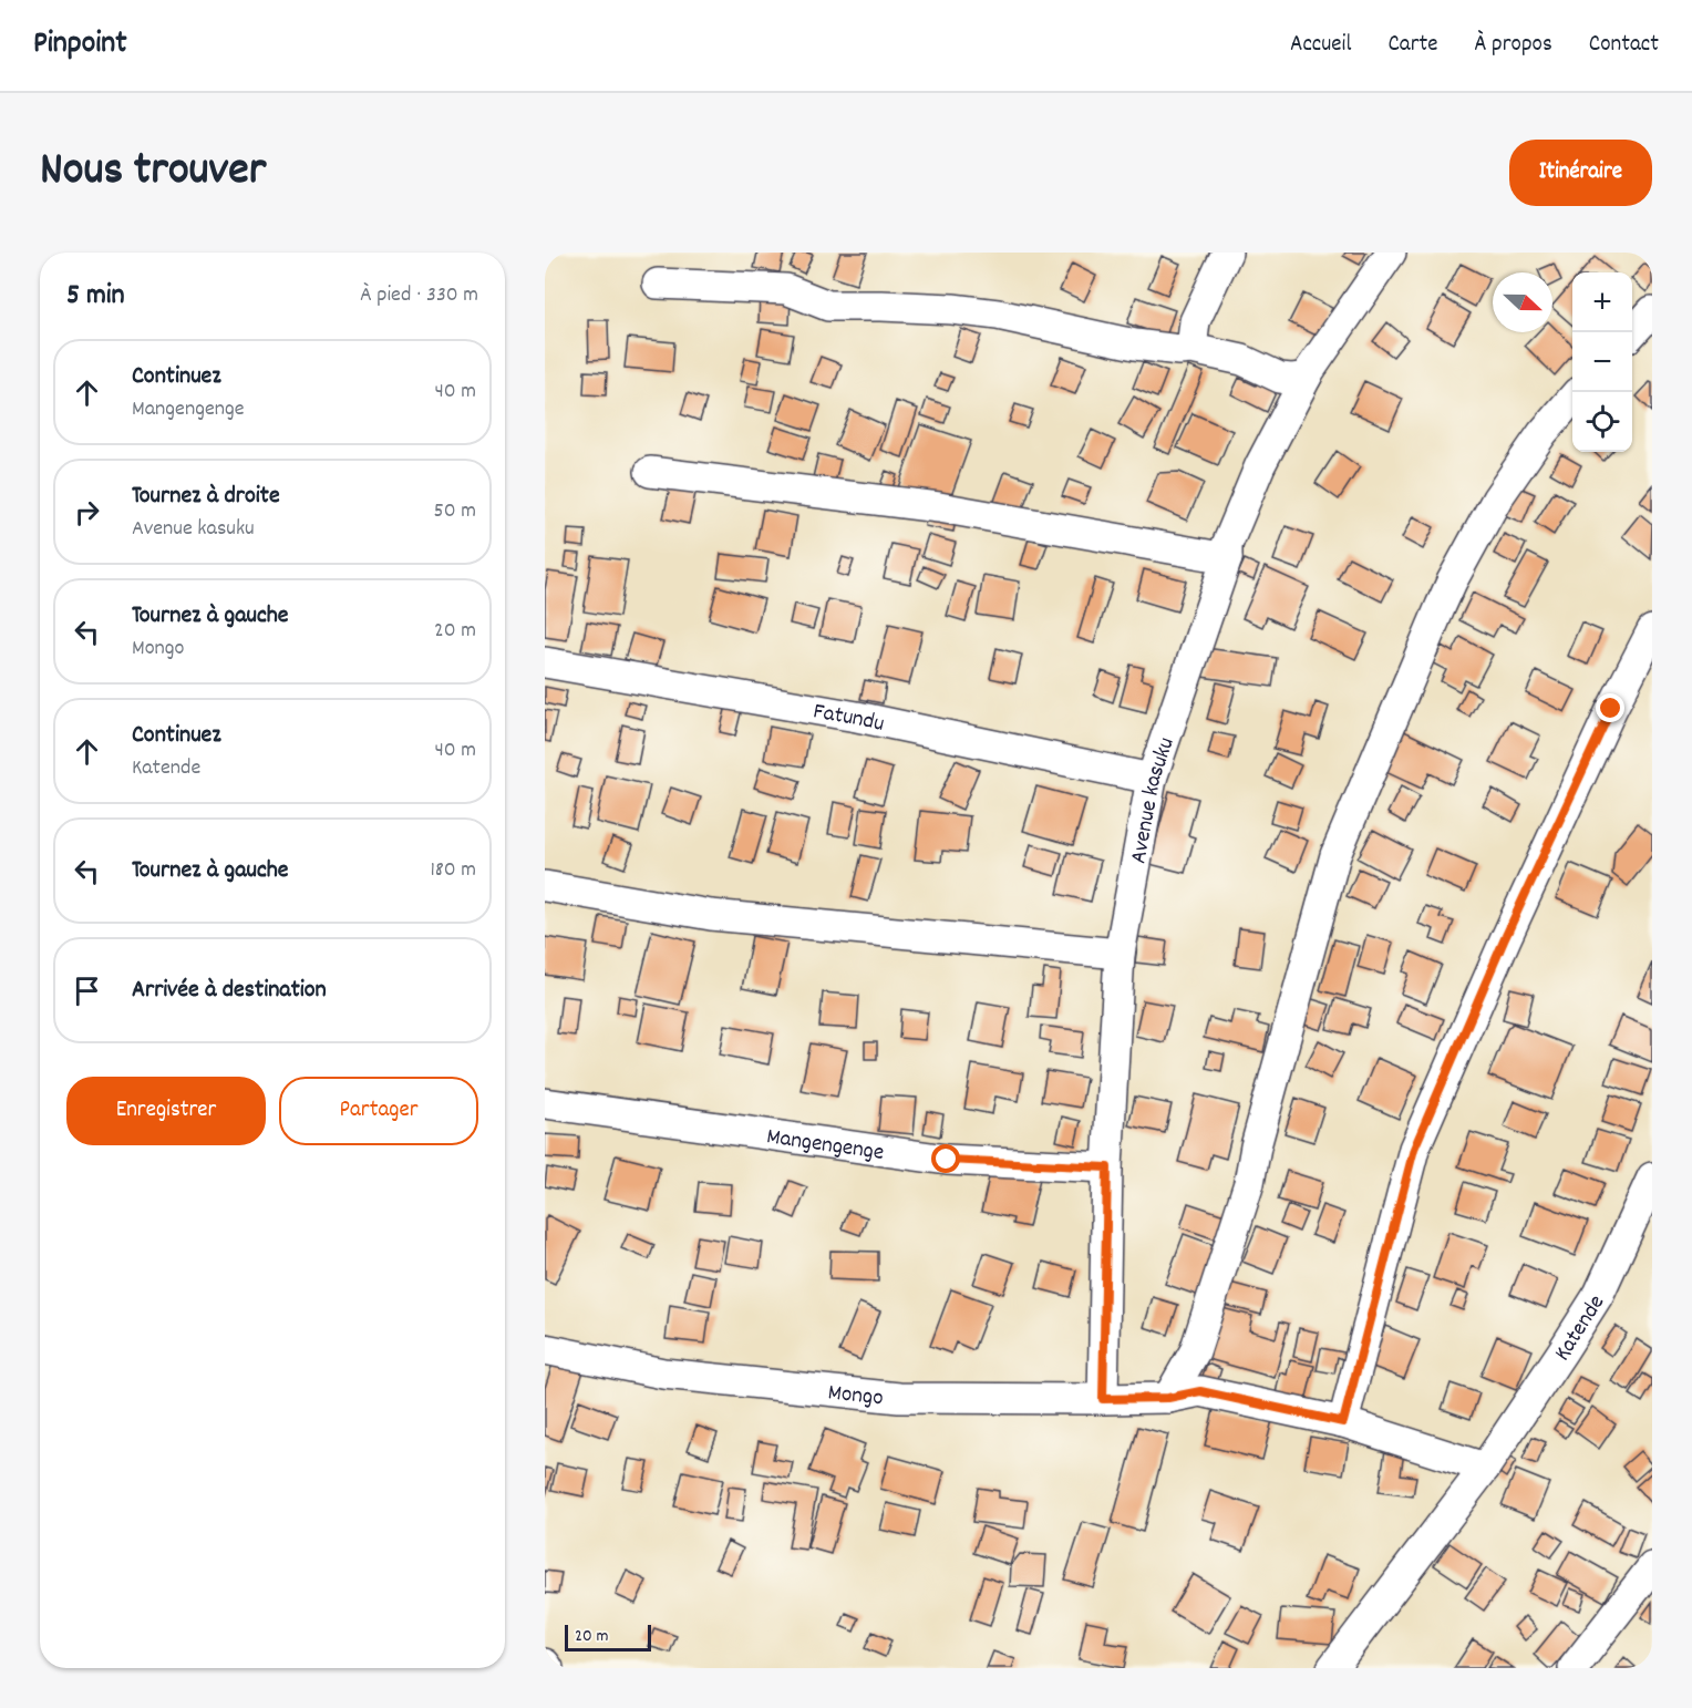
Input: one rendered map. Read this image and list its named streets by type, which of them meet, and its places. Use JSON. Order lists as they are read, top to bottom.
{
  "streets": {
    "street": [
      "Fatundu",
      "Avenue kasuku",
      "Mangengenge",
      "Katende",
      "Mongo"
    ]
  },
  "crossings": [
    ["Fatundu", "Avenue kasuku"],
    ["Avenue kasuku", "Mangengenge"],
    ["Avenue kasuku", "Mongo"]
  ],
  "scale_bar": "20 m",
  "north": "right",
  "page": {
    "header": "Pinpoint",
    "nav": [
      "Accueil",
      "Carte",
      "À propos",
      "Contact"
    ],
    "title": "Nous trouver",
    "buttons": [
      "Itinéraire",
      ["Enregistrer", "Partager"]
    ],
    "heading": ["5 min", "À pied · 330 m"],
    "map_buttons": ["+", "−"],
    "list": [
      ["Continuez", "Mangengenge", "40 m"],
      ["Tournez à droite", "Avenue kasuku", "50 m"],
      ["Tournez à gauche", "Mongo", "20 m"],
      ["Continuez", "Katende", "40 m"],
      ["Tournez à gauche", "180 m"],
      "Arrivée à destination"
    ],
    "scale": "20 m"
  }
}
